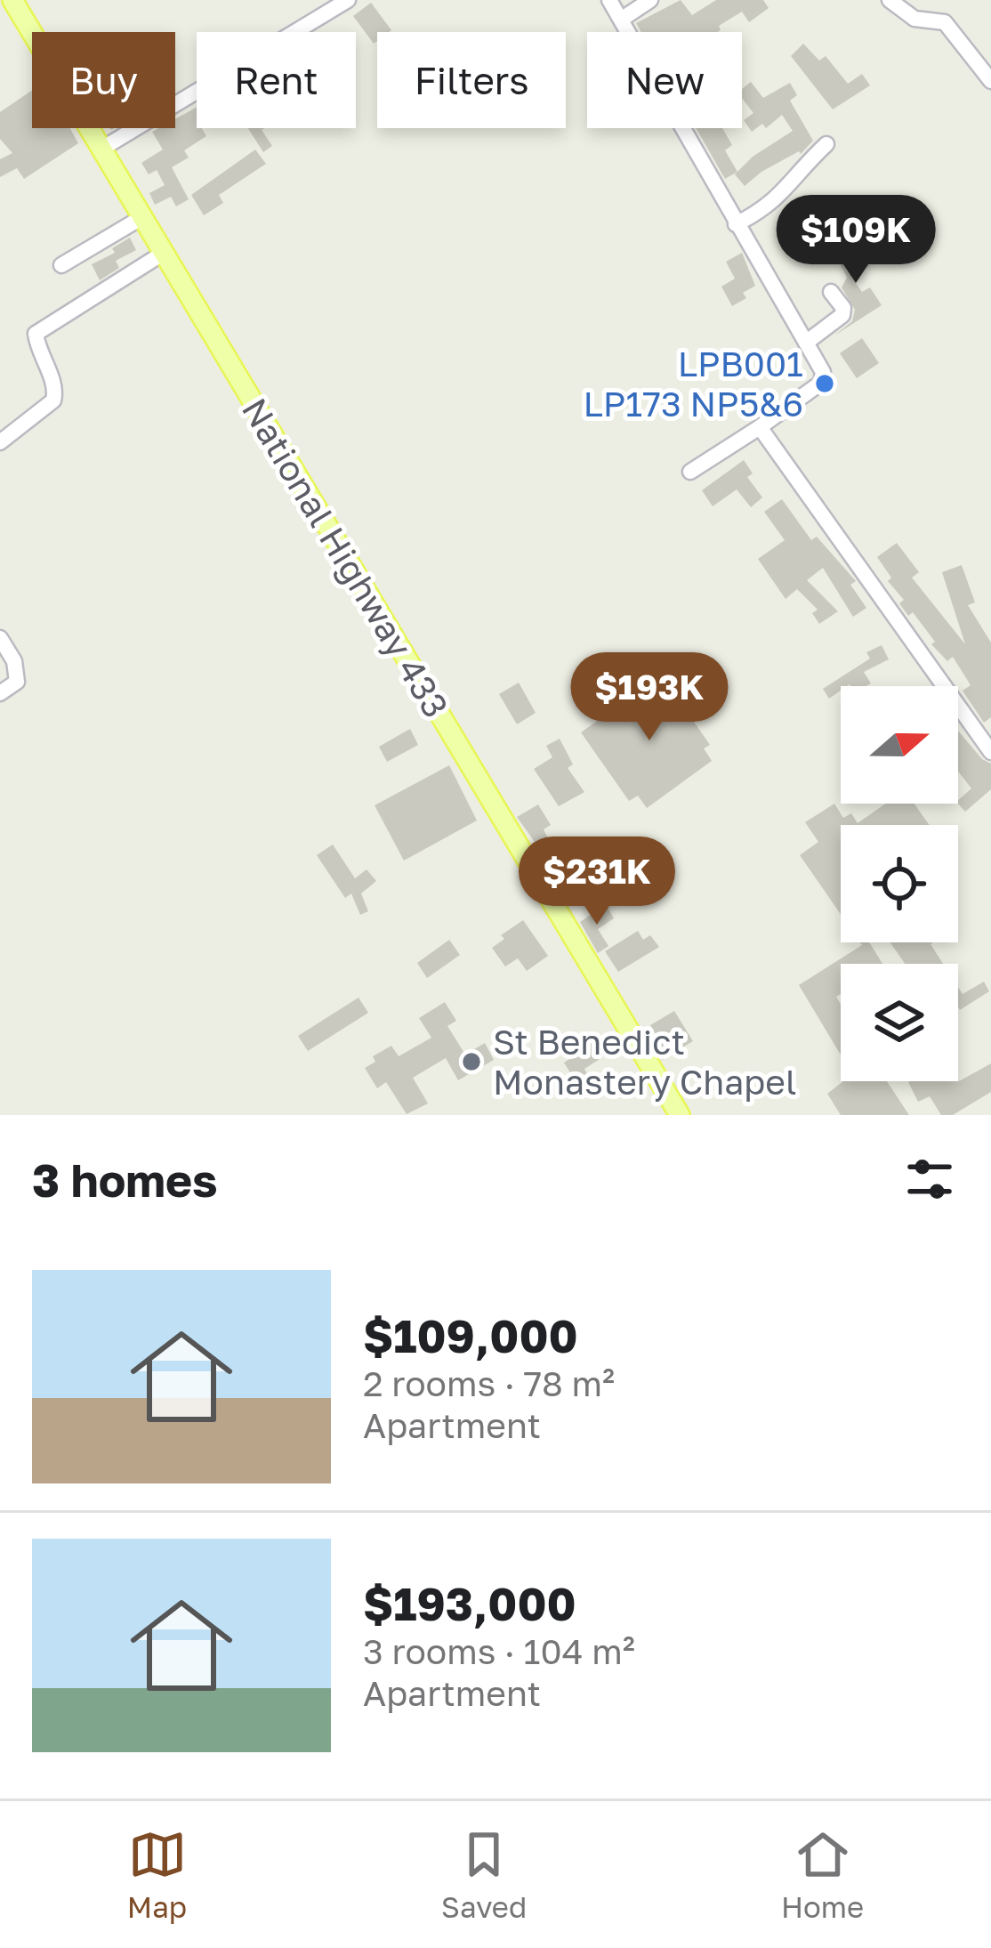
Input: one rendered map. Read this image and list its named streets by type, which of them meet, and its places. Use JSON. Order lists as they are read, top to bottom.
{
  "streets": {
    "main road": ["National Highway 433"]
  },
  "places": ["LPB001 LP173 NP5&6", "St Benedict Monastery Chapel"],
  "north": "right",
  "page": {
    "chip": [
      "Buy",
      "Rent",
      "Filters",
      "New"
    ],
    "price": ["$109K", "$193K", "$231K"],
    "heading": "3 homes",
    "list": [
      {
        "name": "$109,000",
        "note": "2 rooms · 78 m² · Apartment"
      },
      {
        "name": "$193,000",
        "note": "3 rooms · 104 m² · Apartment"
      }
    ],
    "tabs": ["Map", "Saved", "Home"]
  }
}
